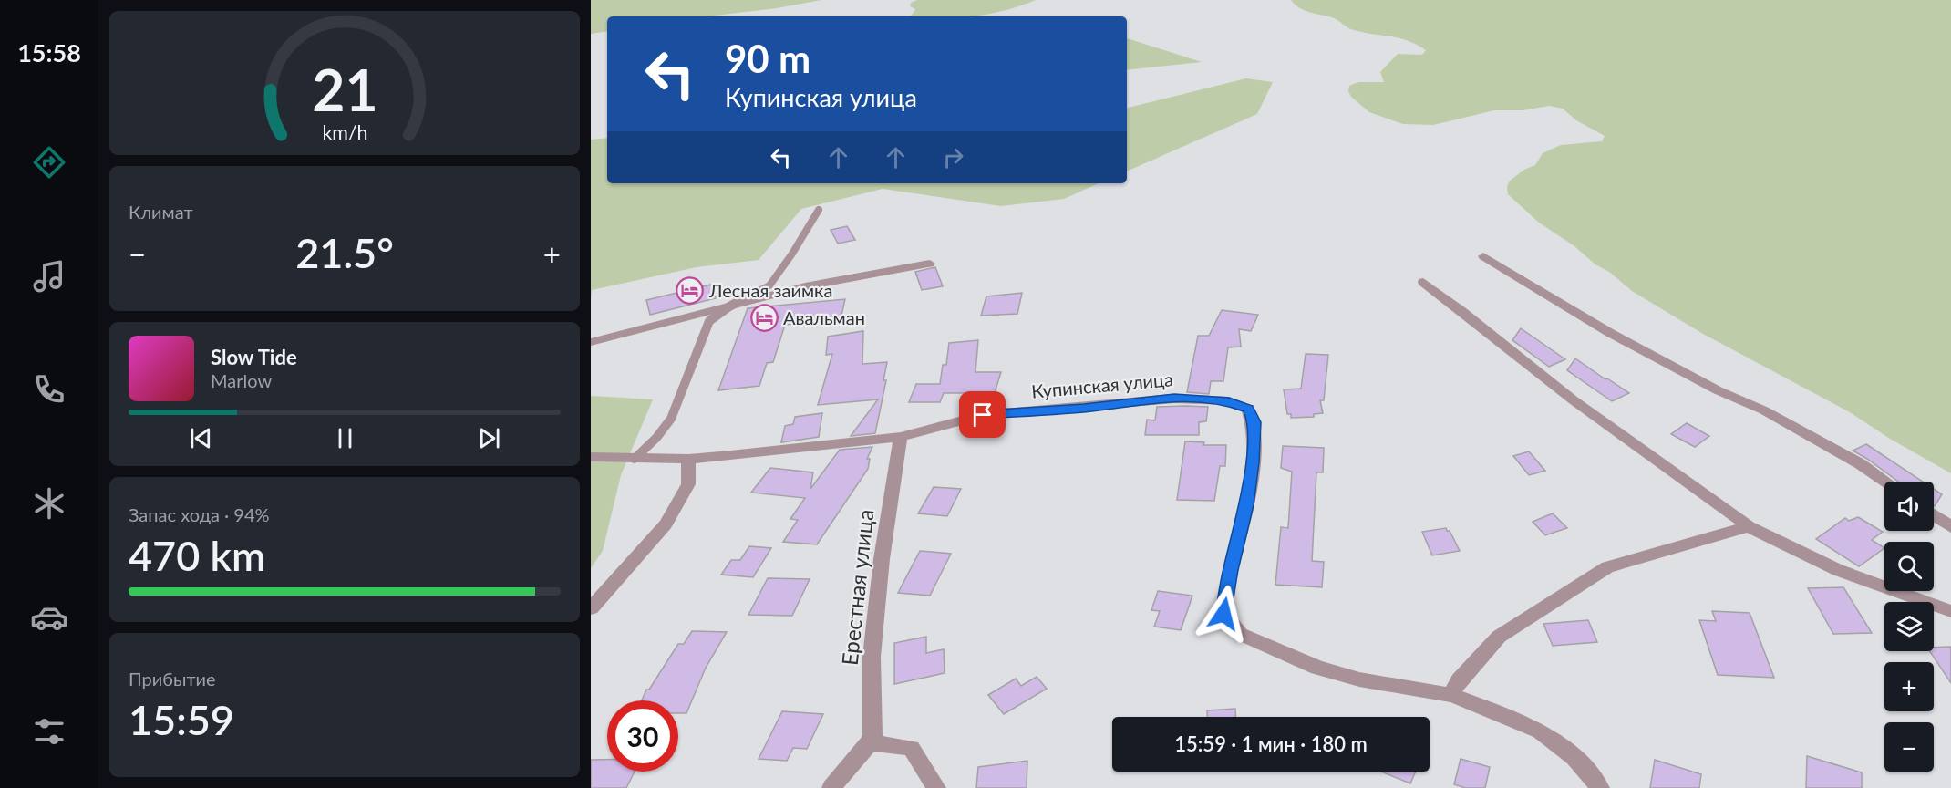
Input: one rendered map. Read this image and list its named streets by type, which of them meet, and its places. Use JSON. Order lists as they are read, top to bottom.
{
  "streets": {
    "street": ["Купинская улица", "Ерестная улица"]
  },
  "crossings": [
    ["Купинская улица", "Ерестная улица"]
  ],
  "places": {
    "hotel": ["Лесная заимка", "Авальман"]
  },
  "page": {
    "tabs": "15:58",
    "turn": ["90 m", "Купинская улица"],
    "tile": [
      "Климат",
      ["Запас хода · 94%", "470 km"],
      ["Прибытие", "15:59"]
    ],
    "heat": ["−", "21.5°", "+"],
    "song": ["Slow Tide", "Marlow"],
    "map_buttons": ["+", "−"],
    "limit": "30",
    "trip": "15:59 · 1 мин · 180 m",
    "gauge": ["21", "km/h"]
  }
}
